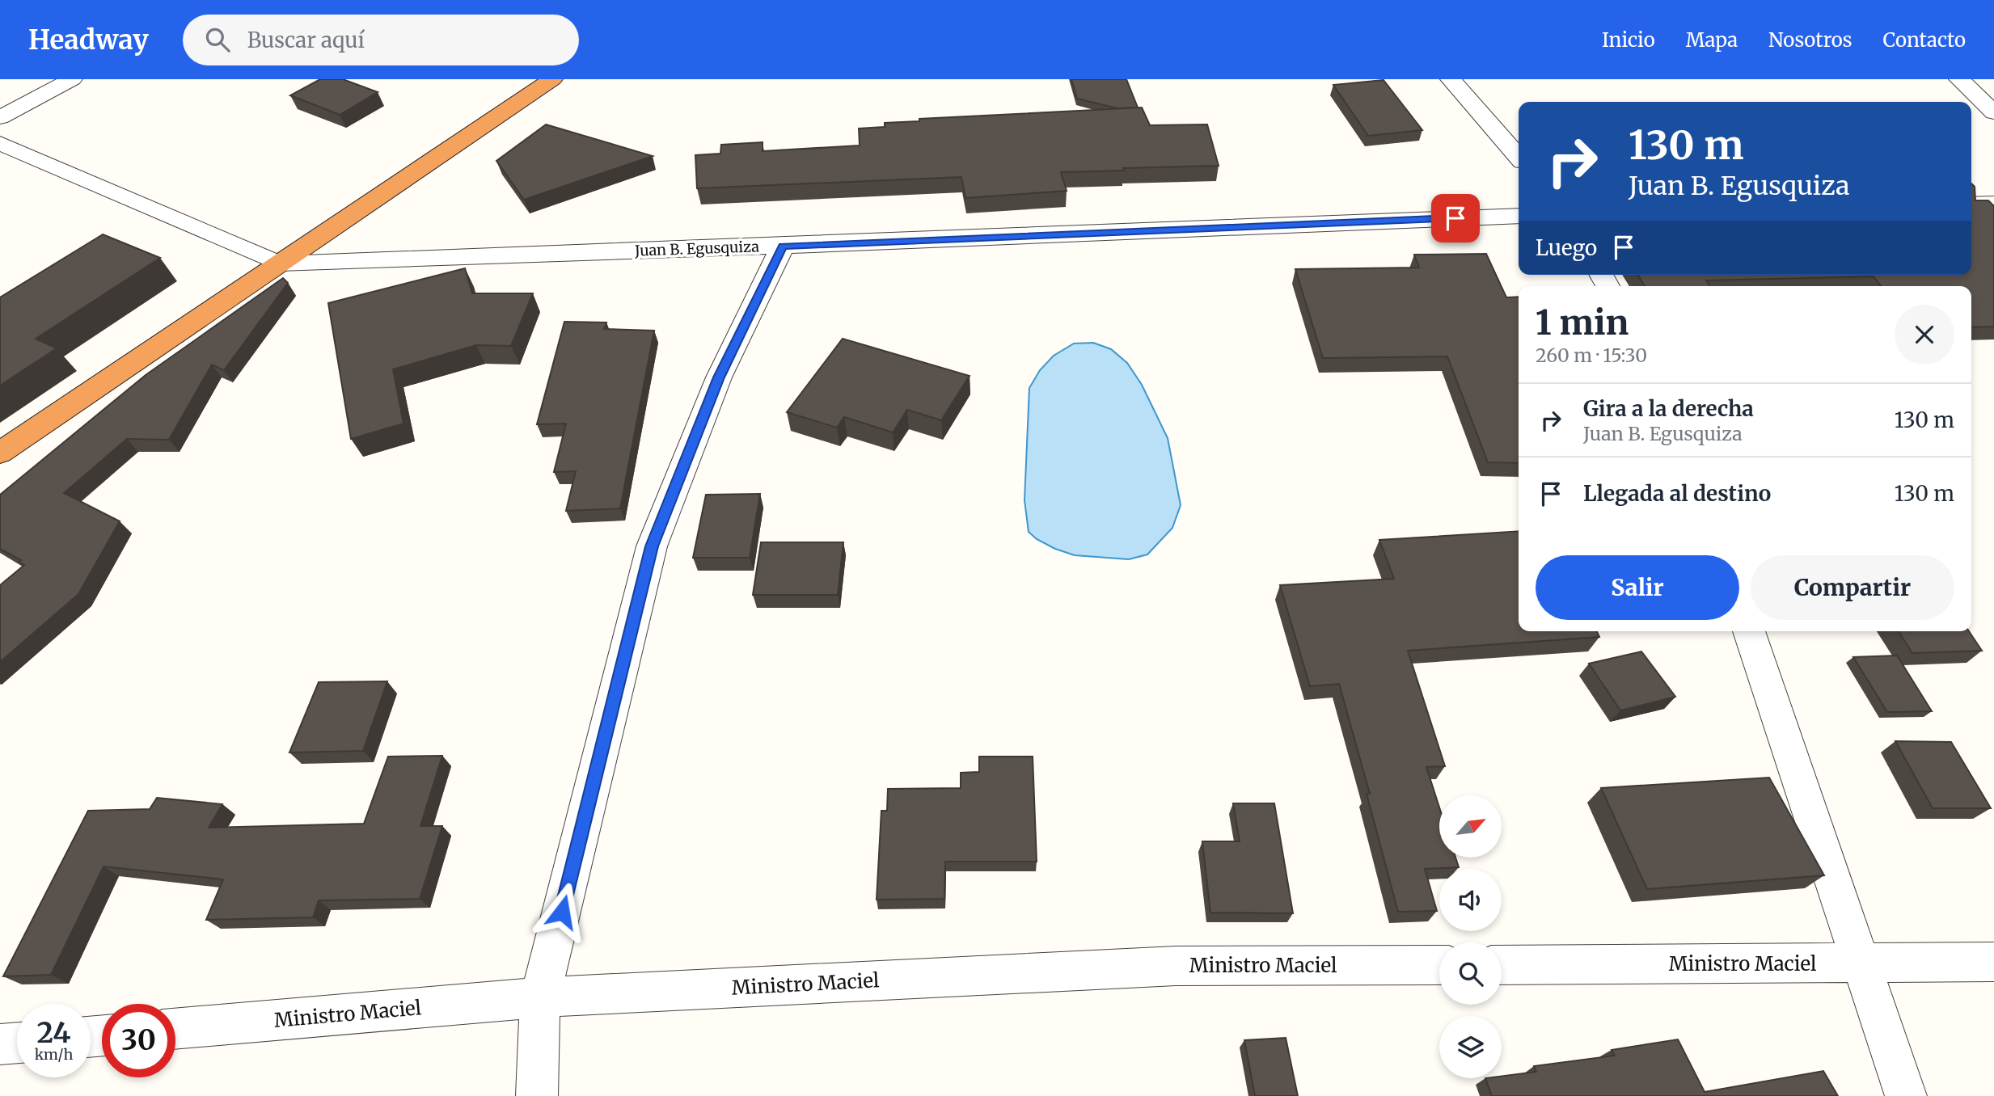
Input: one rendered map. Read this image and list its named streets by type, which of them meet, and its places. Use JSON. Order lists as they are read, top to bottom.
{
  "streets": {
    "street": ["Juan B. Egusquiza", "Ministro Maciel"]
  },
  "north": "top right",
  "page": {
    "header": "Headway",
    "search": "Buscar aquí",
    "nav": [
      "Inicio",
      "Mapa",
      "Nosotros",
      "Contacto"
    ],
    "turn": ["130 m", "Juan B. Egusquiza"],
    "then": "Luego",
    "heading": ["1 min", "260 m · 15:30"],
    "list": [
      {
        "name": "Gira a la derecha",
        "note": "Juan B. Egusquiza",
        "value": "130 m"
      },
      {
        "name": "Llegada al destino",
        "value": "130 m"
      }
    ],
    "buttons": ["Salir", "Compartir"],
    "speed": "24 km/h",
    "limit": "30"
  }
}
